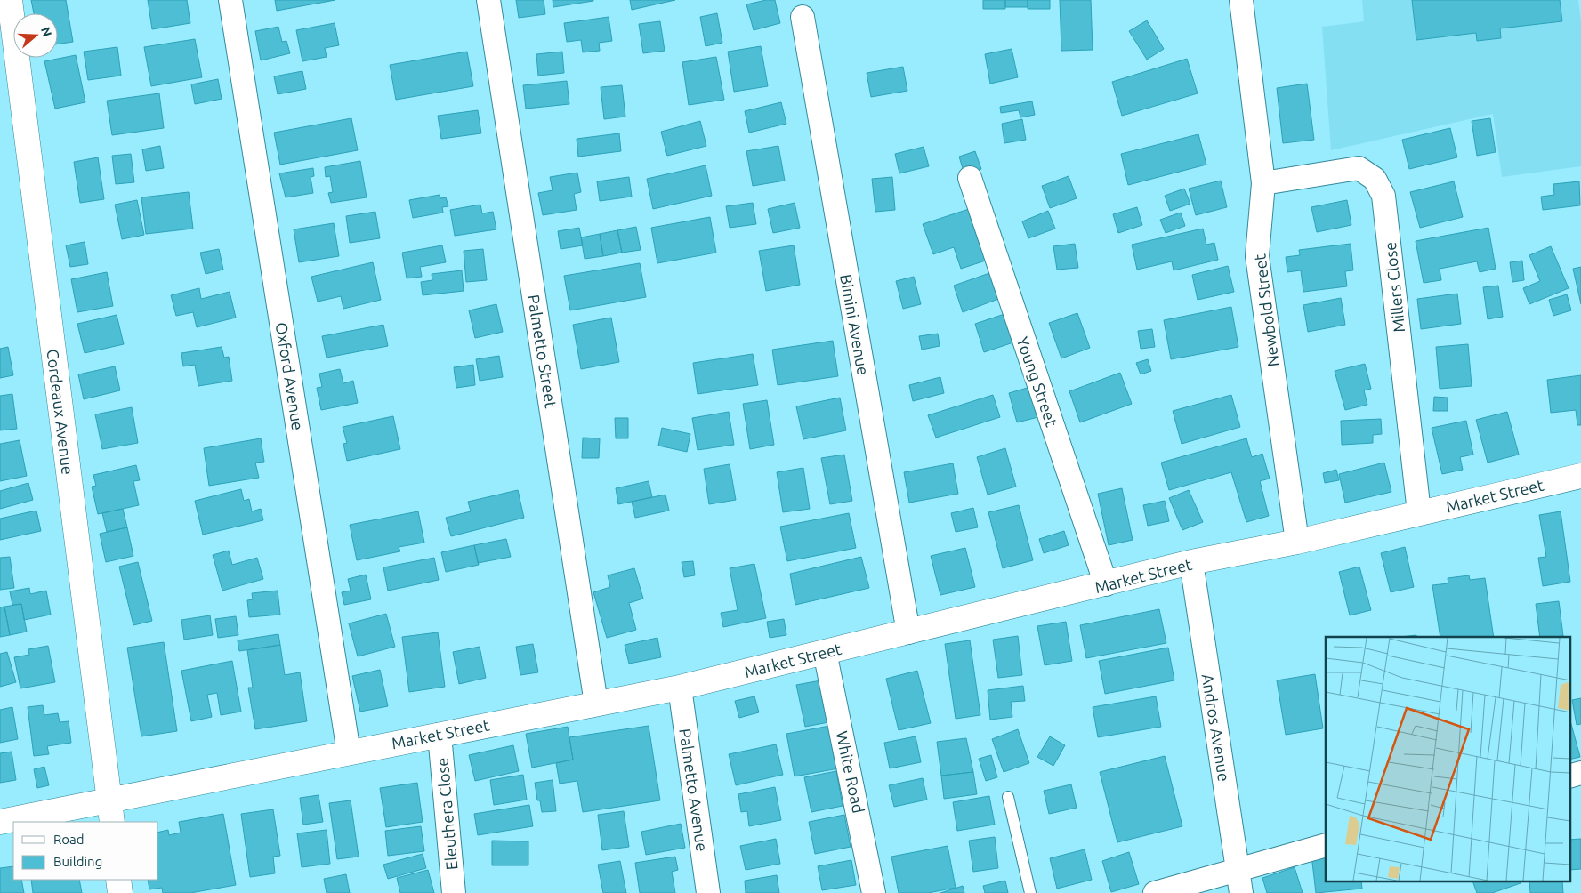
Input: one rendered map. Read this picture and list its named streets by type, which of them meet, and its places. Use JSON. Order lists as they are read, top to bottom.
{
  "streets": {
    "main road": ["Cordeaux Avenue", "Market Street"],
    "street": [
      "Millers Close",
      "Newbold Street",
      "Bimini Avenue",
      "Palmetto Street",
      "Oxford Avenue",
      "Young Street",
      "Andros Avenue",
      "White Road",
      "Palmetto Avenue",
      "Eleuthera Close"
    ]
  },
  "crossings": [
    ["Millers Close", "Newbold Street"],
    ["Millers Close", "Market Street"],
    ["Newbold Street", "Market Street"],
    ["Bimini Avenue", "Market Street"],
    ["Palmetto Street", "Market Street"],
    ["Oxford Avenue", "Market Street"],
    ["Young Street", "Market Street"],
    ["Cordeaux Avenue", "Market Street"],
    ["Market Street", "Andros Avenue"],
    ["Market Street", "White Road"],
    ["Market Street", "Palmetto Avenue"],
    ["Market Street", "Eleuthera Close"]
  ],
  "legend": ["Road", "Building"],
  "north": "right"
}
